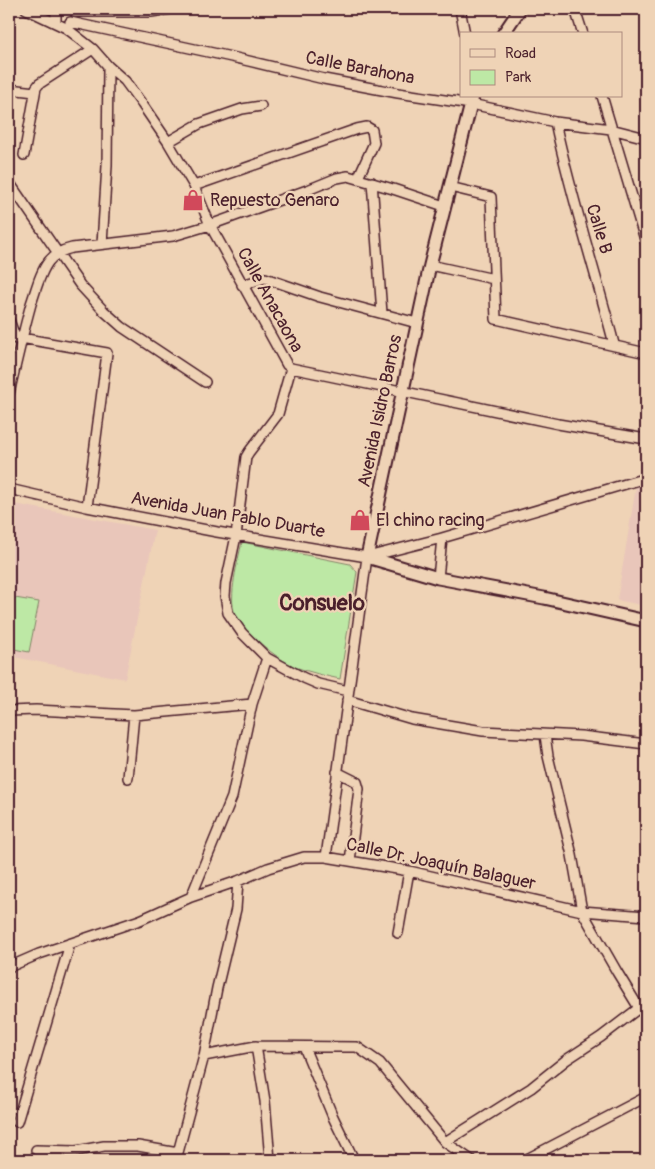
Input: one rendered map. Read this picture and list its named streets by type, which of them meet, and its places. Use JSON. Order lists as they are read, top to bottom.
{
  "streets": {
    "street": [
      "Calle Barahona",
      "Calle B",
      "Calle Anacaona",
      "Avenida Isidro Barros",
      "Avenida Juan Pablo Duarte",
      "Calle Dr. Joaquín Balaguer"
    ]
  },
  "crossings": [
    ["Calle Barahona", "Calle B"],
    ["Calle Barahona", "Calle Anacaona"],
    ["Calle Barahona", "Avenida Isidro Barros"],
    ["Calle Anacaona", "Avenida Isidro Barros"],
    ["Avenida Isidro Barros", "Avenida Juan Pablo Duarte"],
    ["Avenida Isidro Barros", "Calle Dr. Joaquín Balaguer"]
  ],
  "districts": ["Consuelo"],
  "places": {
    "shop": ["Repuesto Genaro", "El chino racing"]
  },
  "legend": ["Road", "Park"]
}
